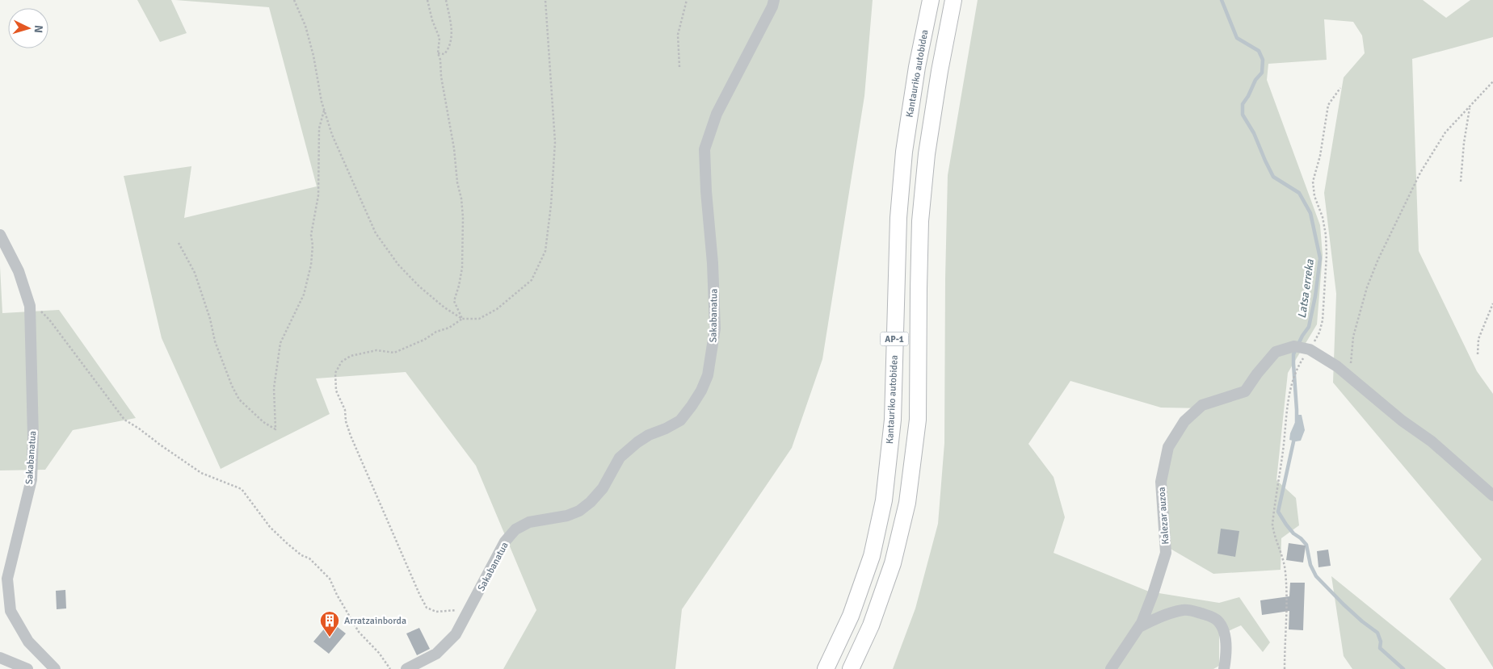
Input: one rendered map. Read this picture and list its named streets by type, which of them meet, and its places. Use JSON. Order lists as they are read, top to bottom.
{
  "streets": {
    "highway": ["Kantauriko autobidea", "AP-1"],
    "street": ["Sakabanatua", "Kalezar auzoa"]
  },
  "water": ["Latsa erreka"],
  "places": {
    "building": ["Arratzainborda"]
  },
  "north": "right"
}
